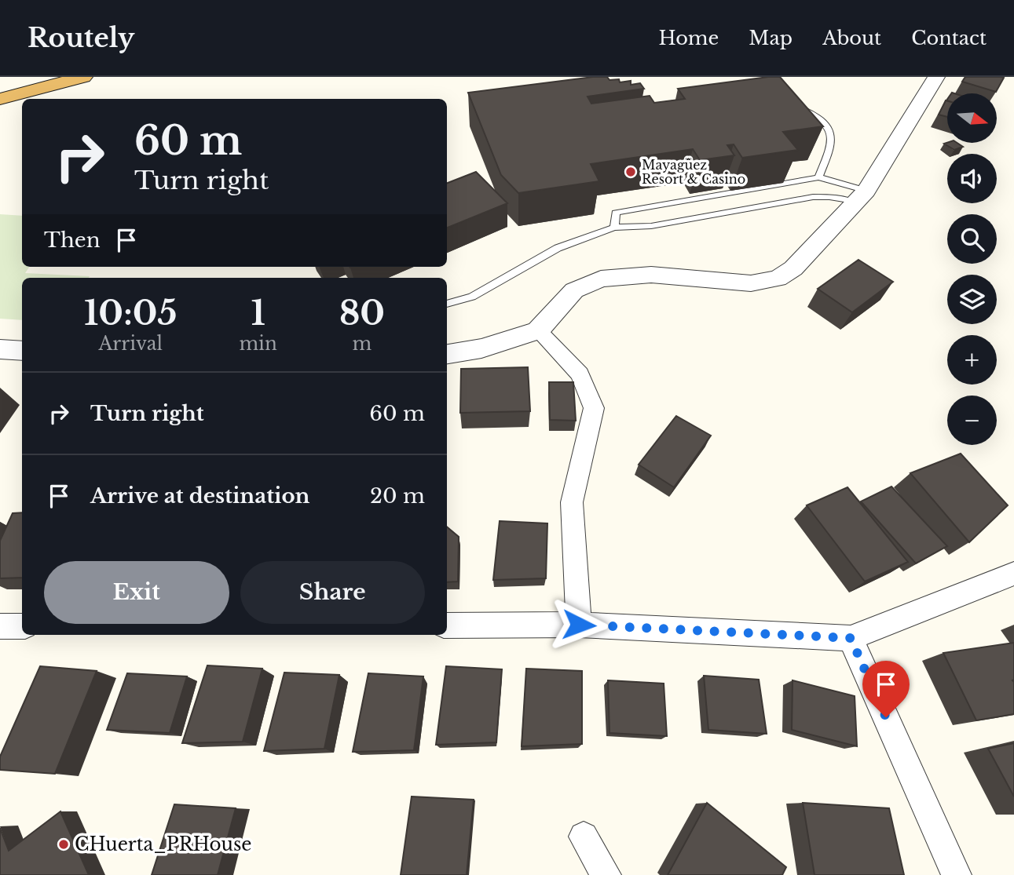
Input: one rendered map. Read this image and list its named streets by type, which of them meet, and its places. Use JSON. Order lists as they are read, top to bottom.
{
  "places": ["Mayagüez Resort & Casino", "CHuerta_PRHouse"],
  "north": "right",
  "page": {
    "header": "Routely",
    "nav": [
      "Home",
      "Map",
      "About",
      "Contact"
    ],
    "map_buttons": ["+", "−"],
    "turn": ["60 m", "Turn right"],
    "then": "Then",
    "eta": [
      "10:05",
      "Arrival",
      "1",
      "min",
      "80",
      "m"
    ],
    "list": [
      {
        "name": "Turn right",
        "value": "60 m"
      },
      {
        "name": "Arrive at destination",
        "value": "20 m"
      }
    ],
    "buttons": ["Exit", "Share"]
  }
}
